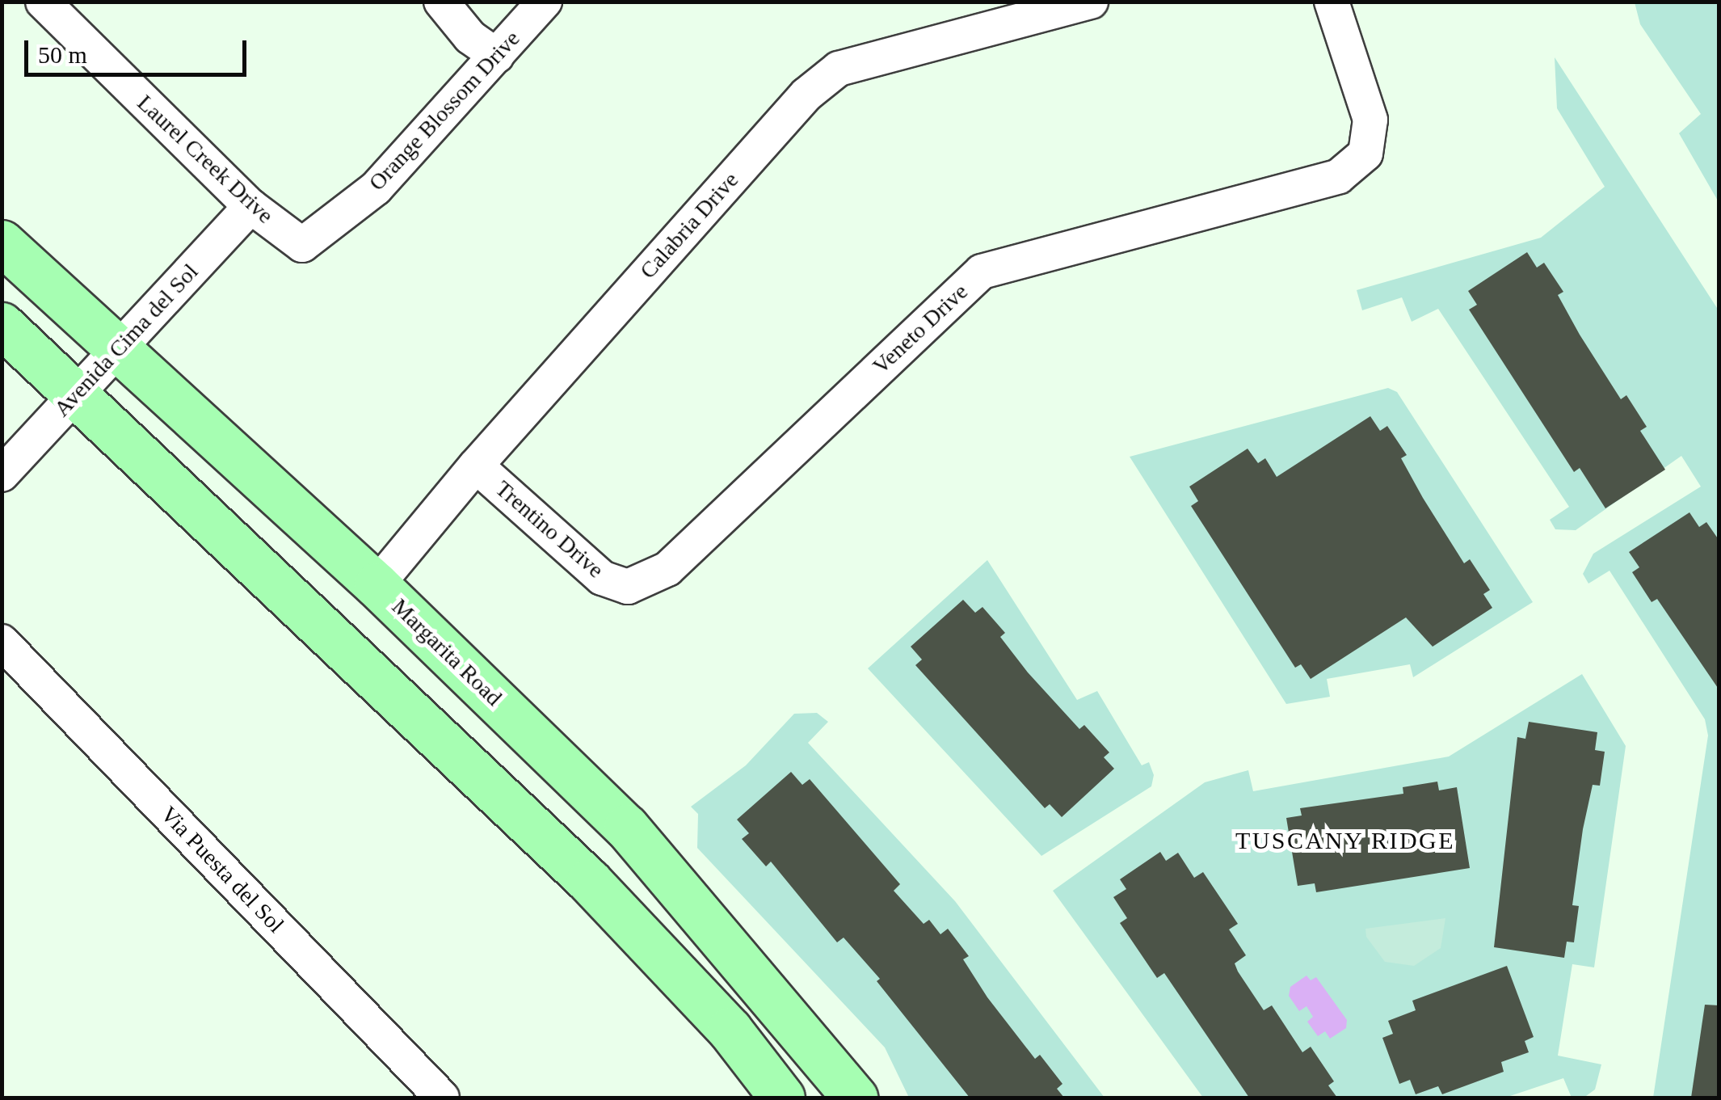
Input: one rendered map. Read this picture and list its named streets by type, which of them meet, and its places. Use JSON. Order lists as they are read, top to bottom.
{
  "streets": {
    "main road": ["Margarita Road"],
    "street": [
      "Orange Blossom Drive",
      "Laurel Creek Drive",
      "Calabria Drive",
      "Veneto Drive",
      "Avenida Cima del Sol",
      "Trentino Drive",
      "Via Puesta del Sol"
    ]
  },
  "crossings": [
    ["Orange Blossom Drive", "Laurel Creek Drive"],
    ["Laurel Creek Drive", "Avenida Cima del Sol"],
    ["Calabria Drive", "Trentino Drive"],
    ["Calabria Drive", "Margarita Road"],
    ["Veneto Drive", "Trentino Drive"],
    ["Avenida Cima del Sol", "Margarita Road"]
  ],
  "districts": ["TUSCANY RIDGE"],
  "scale_bar": "50 m"
}
